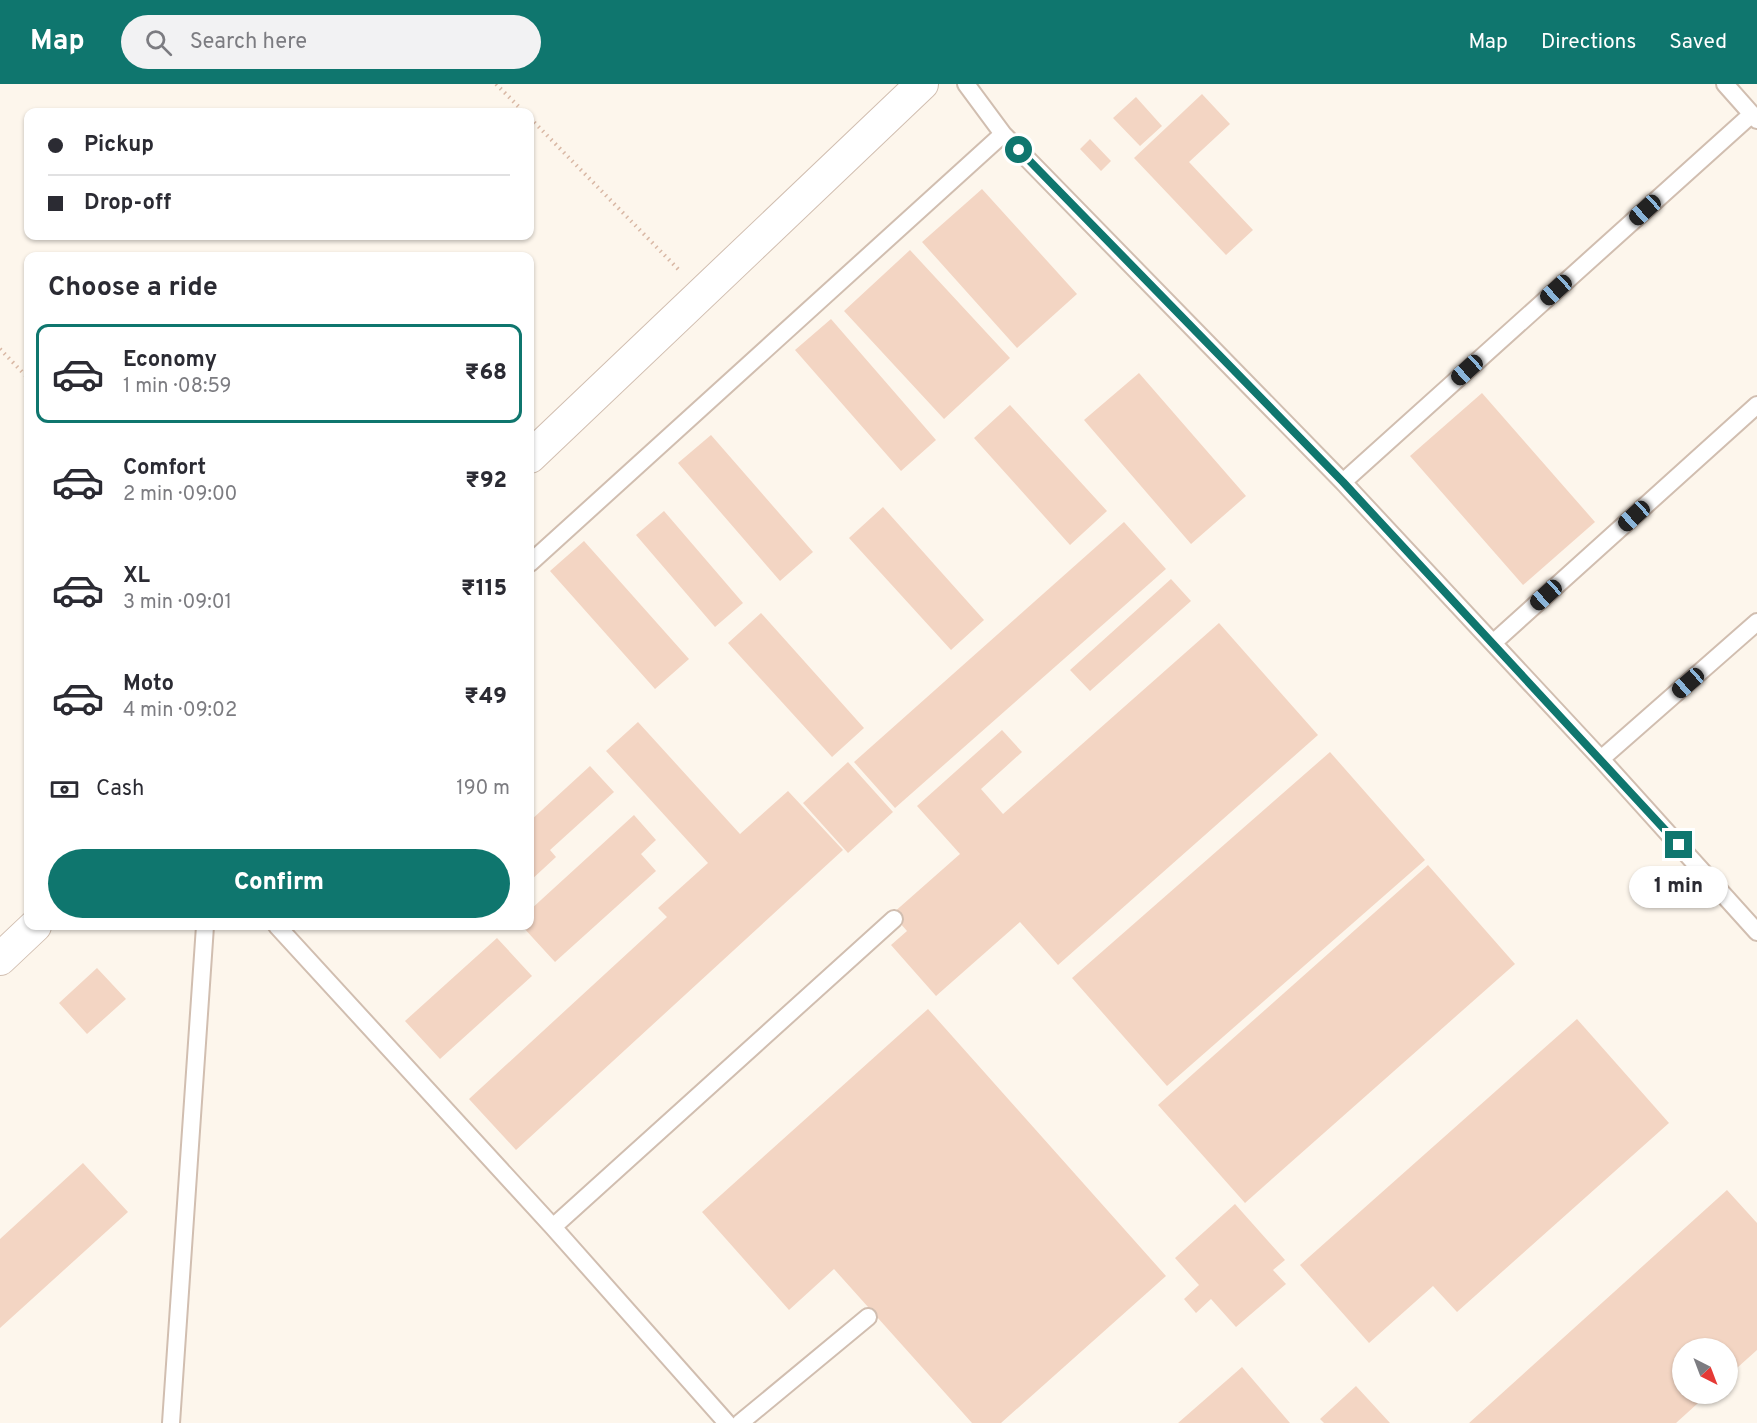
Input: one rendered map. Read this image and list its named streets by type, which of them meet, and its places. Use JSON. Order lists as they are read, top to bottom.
{
  "north": "bottom right",
  "page": {
    "header": "Map",
    "search": "Search here",
    "nav": ["Map", "Directions", "Saved"],
    "banner": ["Pickup", "Drop-off"],
    "heading": "Choose a ride",
    "list": [
      {
        "name": "Economy",
        "note": "1 min · 08:59",
        "value": "₹68"
      },
      {
        "name": "Comfort",
        "note": "2 min · 09:00",
        "value": "₹92"
      },
      {
        "name": "XL",
        "note": "3 min · 09:01",
        "value": "₹115"
      },
      {
        "name": "Moto",
        "note": "4 min · 09:02",
        "value": "₹49"
      }
    ],
    "pay": ["Cash", "190 m"],
    "buttons": "Confirm",
    "bubble": "1 min"
  }
}
